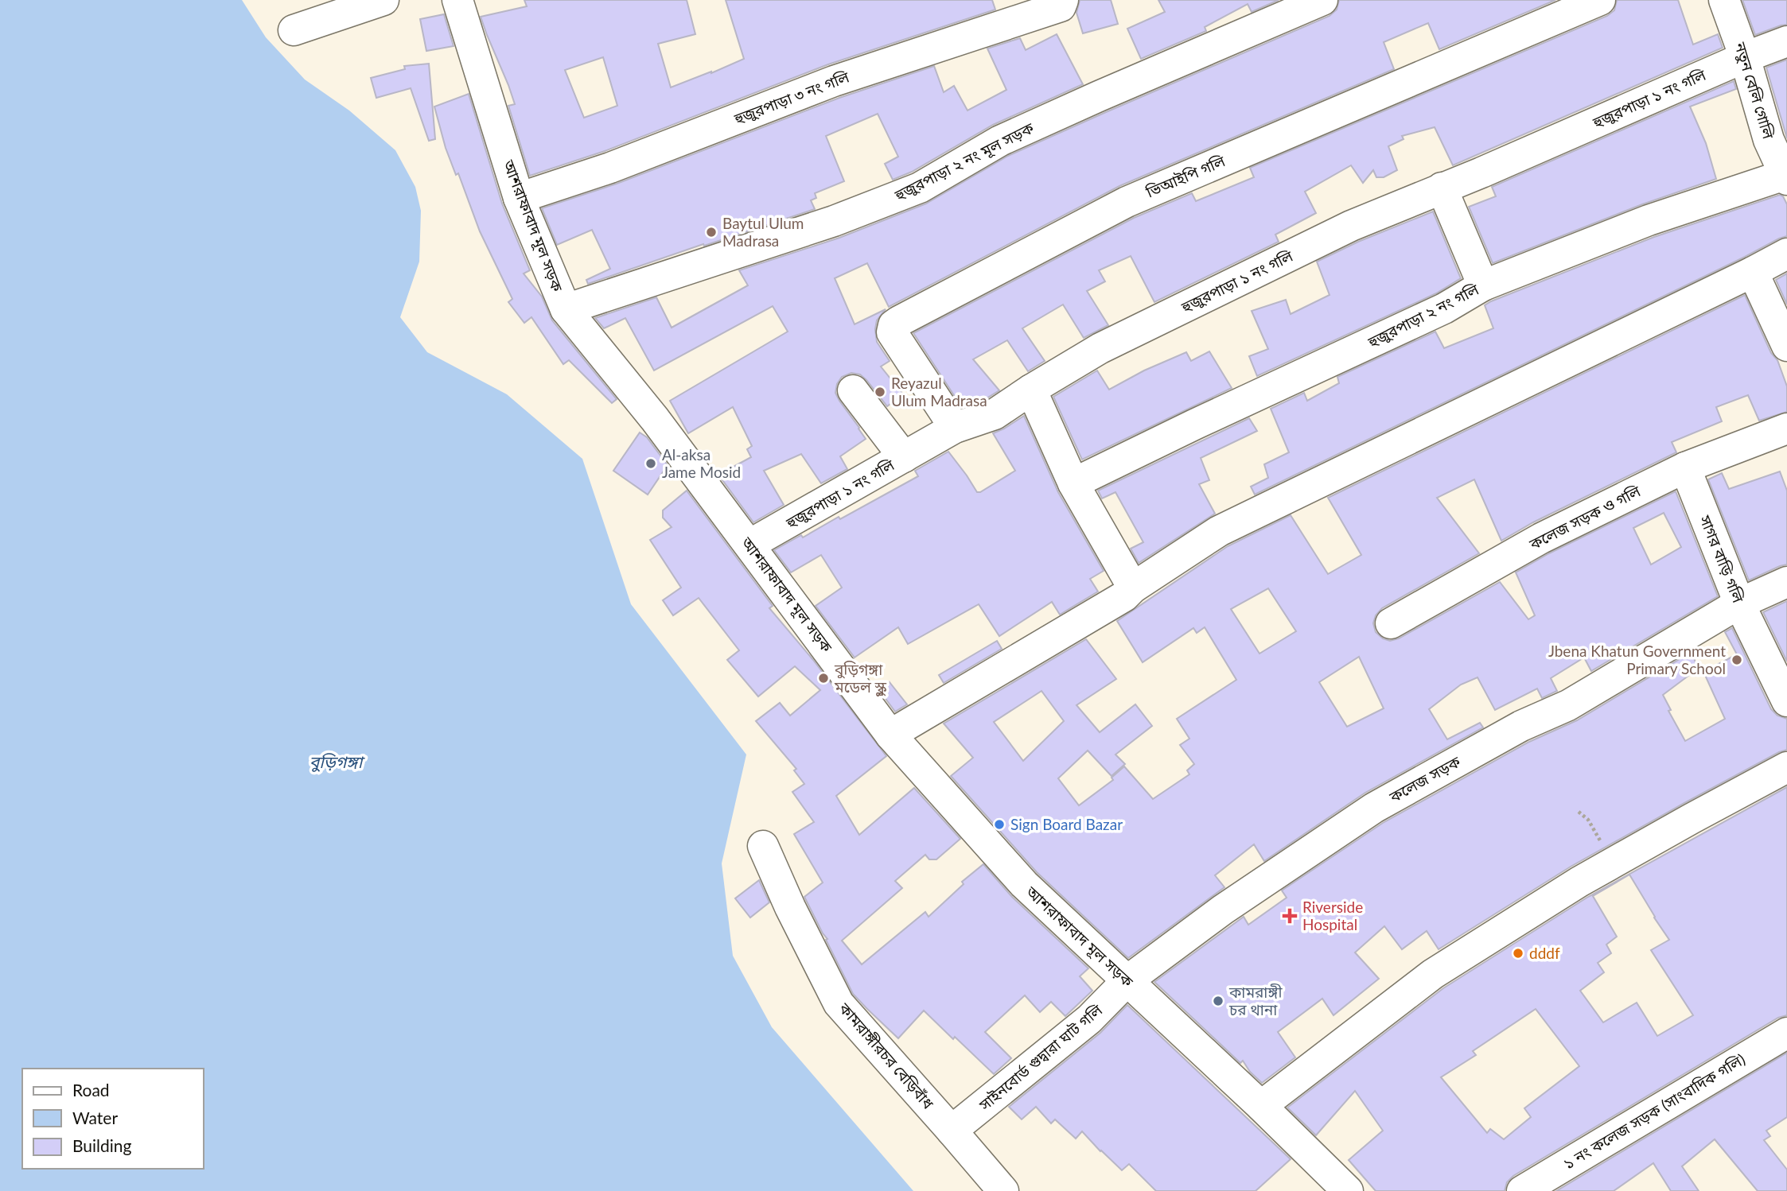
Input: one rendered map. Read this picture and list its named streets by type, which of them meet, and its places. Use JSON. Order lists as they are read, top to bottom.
{
  "streets": {
    "street": [
      "নতুন বেলি গোলি",
      "হুজুরপাড়া ৩ নং গলি",
      "হুজুরপাড়া ১ নং গলি",
      "হুজুরপাড়া ২ নং মূল সড়ক",
      "ভিআইপি গলি",
      "আশরাফাবাদ মূল সড়ক",
      "হুজুরপাড়া ২ নং গলি",
      "কলেজ সড়ক ও গলি",
      "সাগর বাড়ি গলি",
      "কলেজ সড়ক",
      "কামরাঙ্গীরচর বেড়িবাঁধ",
      "সাইনবোর্ড গুদ্বারা ঘাট গলি",
      "১ নং কলেজ সড়ক (সাংবাদিক গলি)"
    ]
  },
  "crossings": [
    ["নতুন বেলি গোলি", "হুজুরপাড়া ১ নং গলি"],
    ["নতুন বেলি গোলি", "হুজুরপাড়া ২ নং গলি"],
    ["হুজুরপাড়া ৩ নং গলি", "আশরাফাবাদ মূল সড়ক"],
    ["হুজুরপাড়া ১ নং গলি", "ভিআইপি গলি"],
    ["হুজুরপাড়া ১ নং গলি", "আশরাফাবাদ মূল সড়ক"],
    ["হুজুরপাড়া ২ নং মূল সড়ক", "আশরাফাবাদ মূল সড়ক"],
    ["আশরাফাবাদ মূল সড়ক", "কলেজ সড়ক"],
    ["আশরাফাবাদ মূল সড়ক", "সাইনবোর্ড গুদ্বারা ঘাট গলি"],
    ["কলেজ সড়ক ও গলি", "সাগর বাড়ি গলি"],
    ["সাগর বাড়ি গলি", "কলেজ সড়ক"],
    ["কলেজ সড়ক", "সাইনবোর্ড গুদ্বারা ঘাট গলি"],
    ["কামরাঙ্গীরচর বেড়িবাঁধ", "সাইনবোর্ড গুদ্বারা ঘাট গলি"]
  ],
  "water": ["বুড়িগঙ্গা"],
  "places": {
    "other": [
      "Baytul Ulum Madrasa",
      "Reyazul Ulum Madrasa",
      "Al-aksa Jame Mosid",
      "Jbena Khatun Government Primary School",
      "বুড়িগঙ্গা মডেল স্কুল",
      "Sign Board Bazar",
      "dddf",
      "কামরাঙ্গী চর থানা"
    ],
    "health": ["Riverside Hospital"]
  },
  "legend": ["Road", "Water", "Building"]
}
